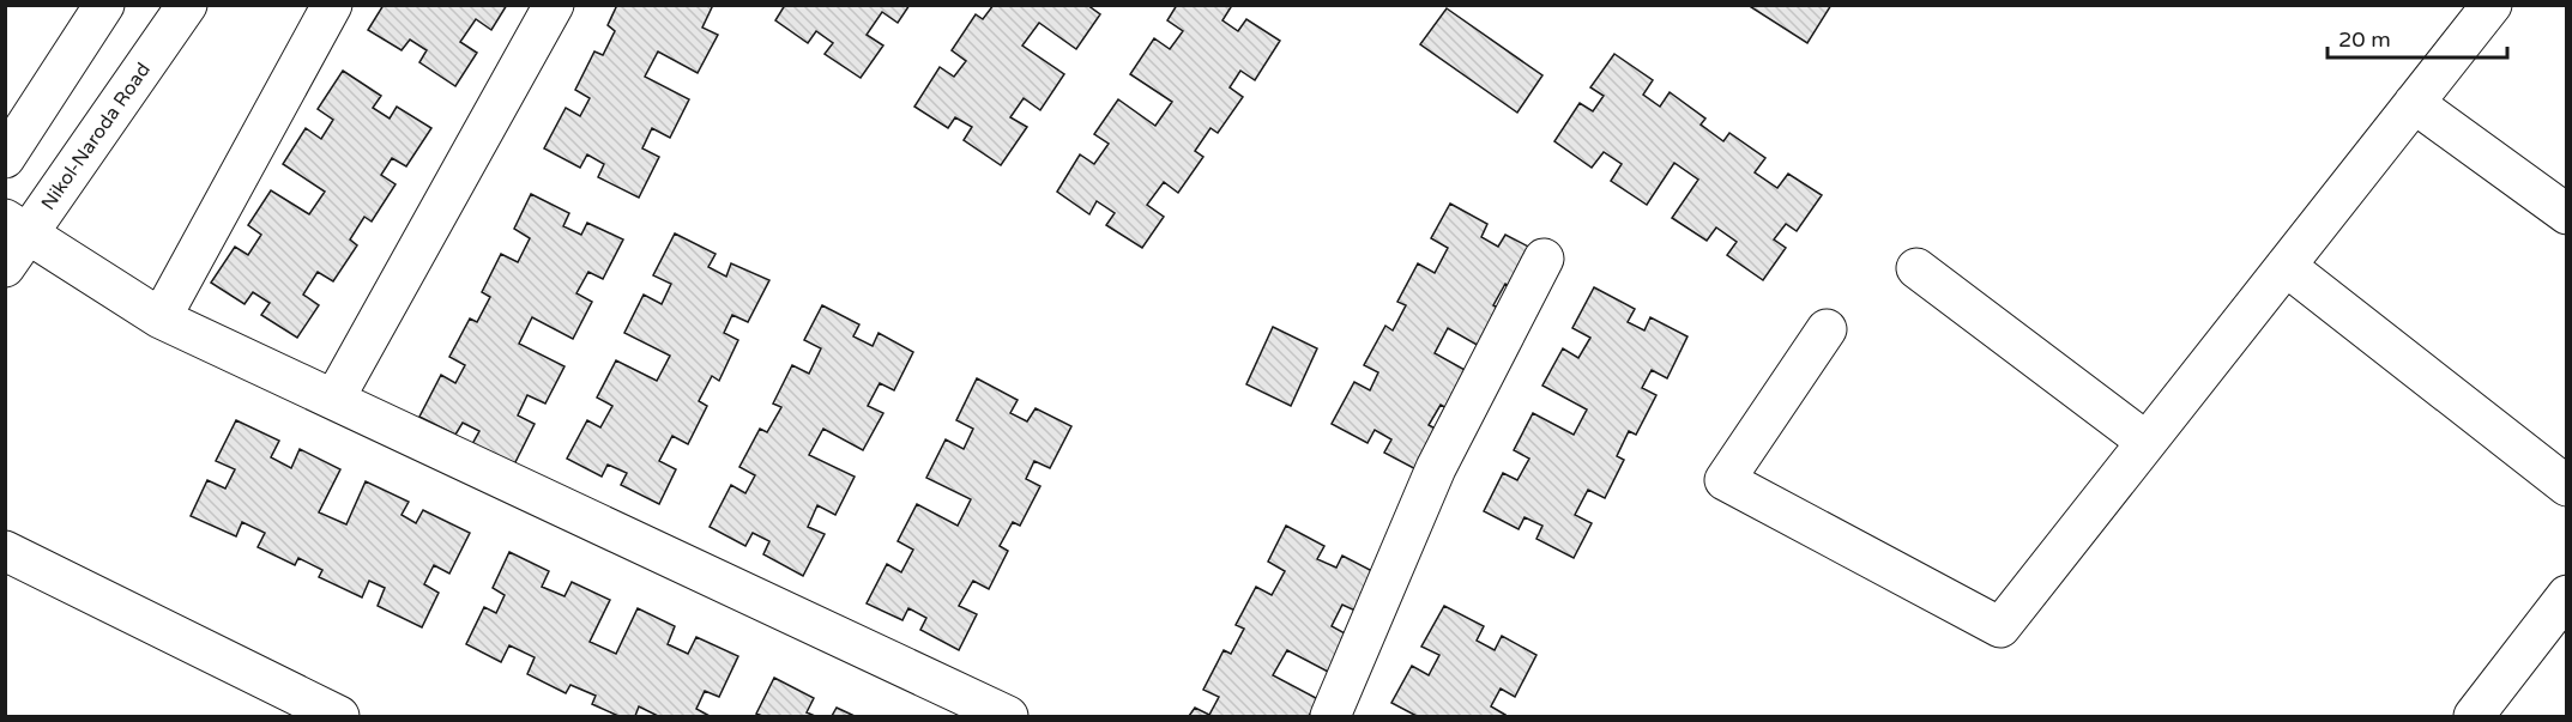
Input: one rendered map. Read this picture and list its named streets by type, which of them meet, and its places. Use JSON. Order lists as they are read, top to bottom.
{
  "streets": {
    "street": ["Nikol-Naroda Road"]
  },
  "scale_bar": "20 m"
}
